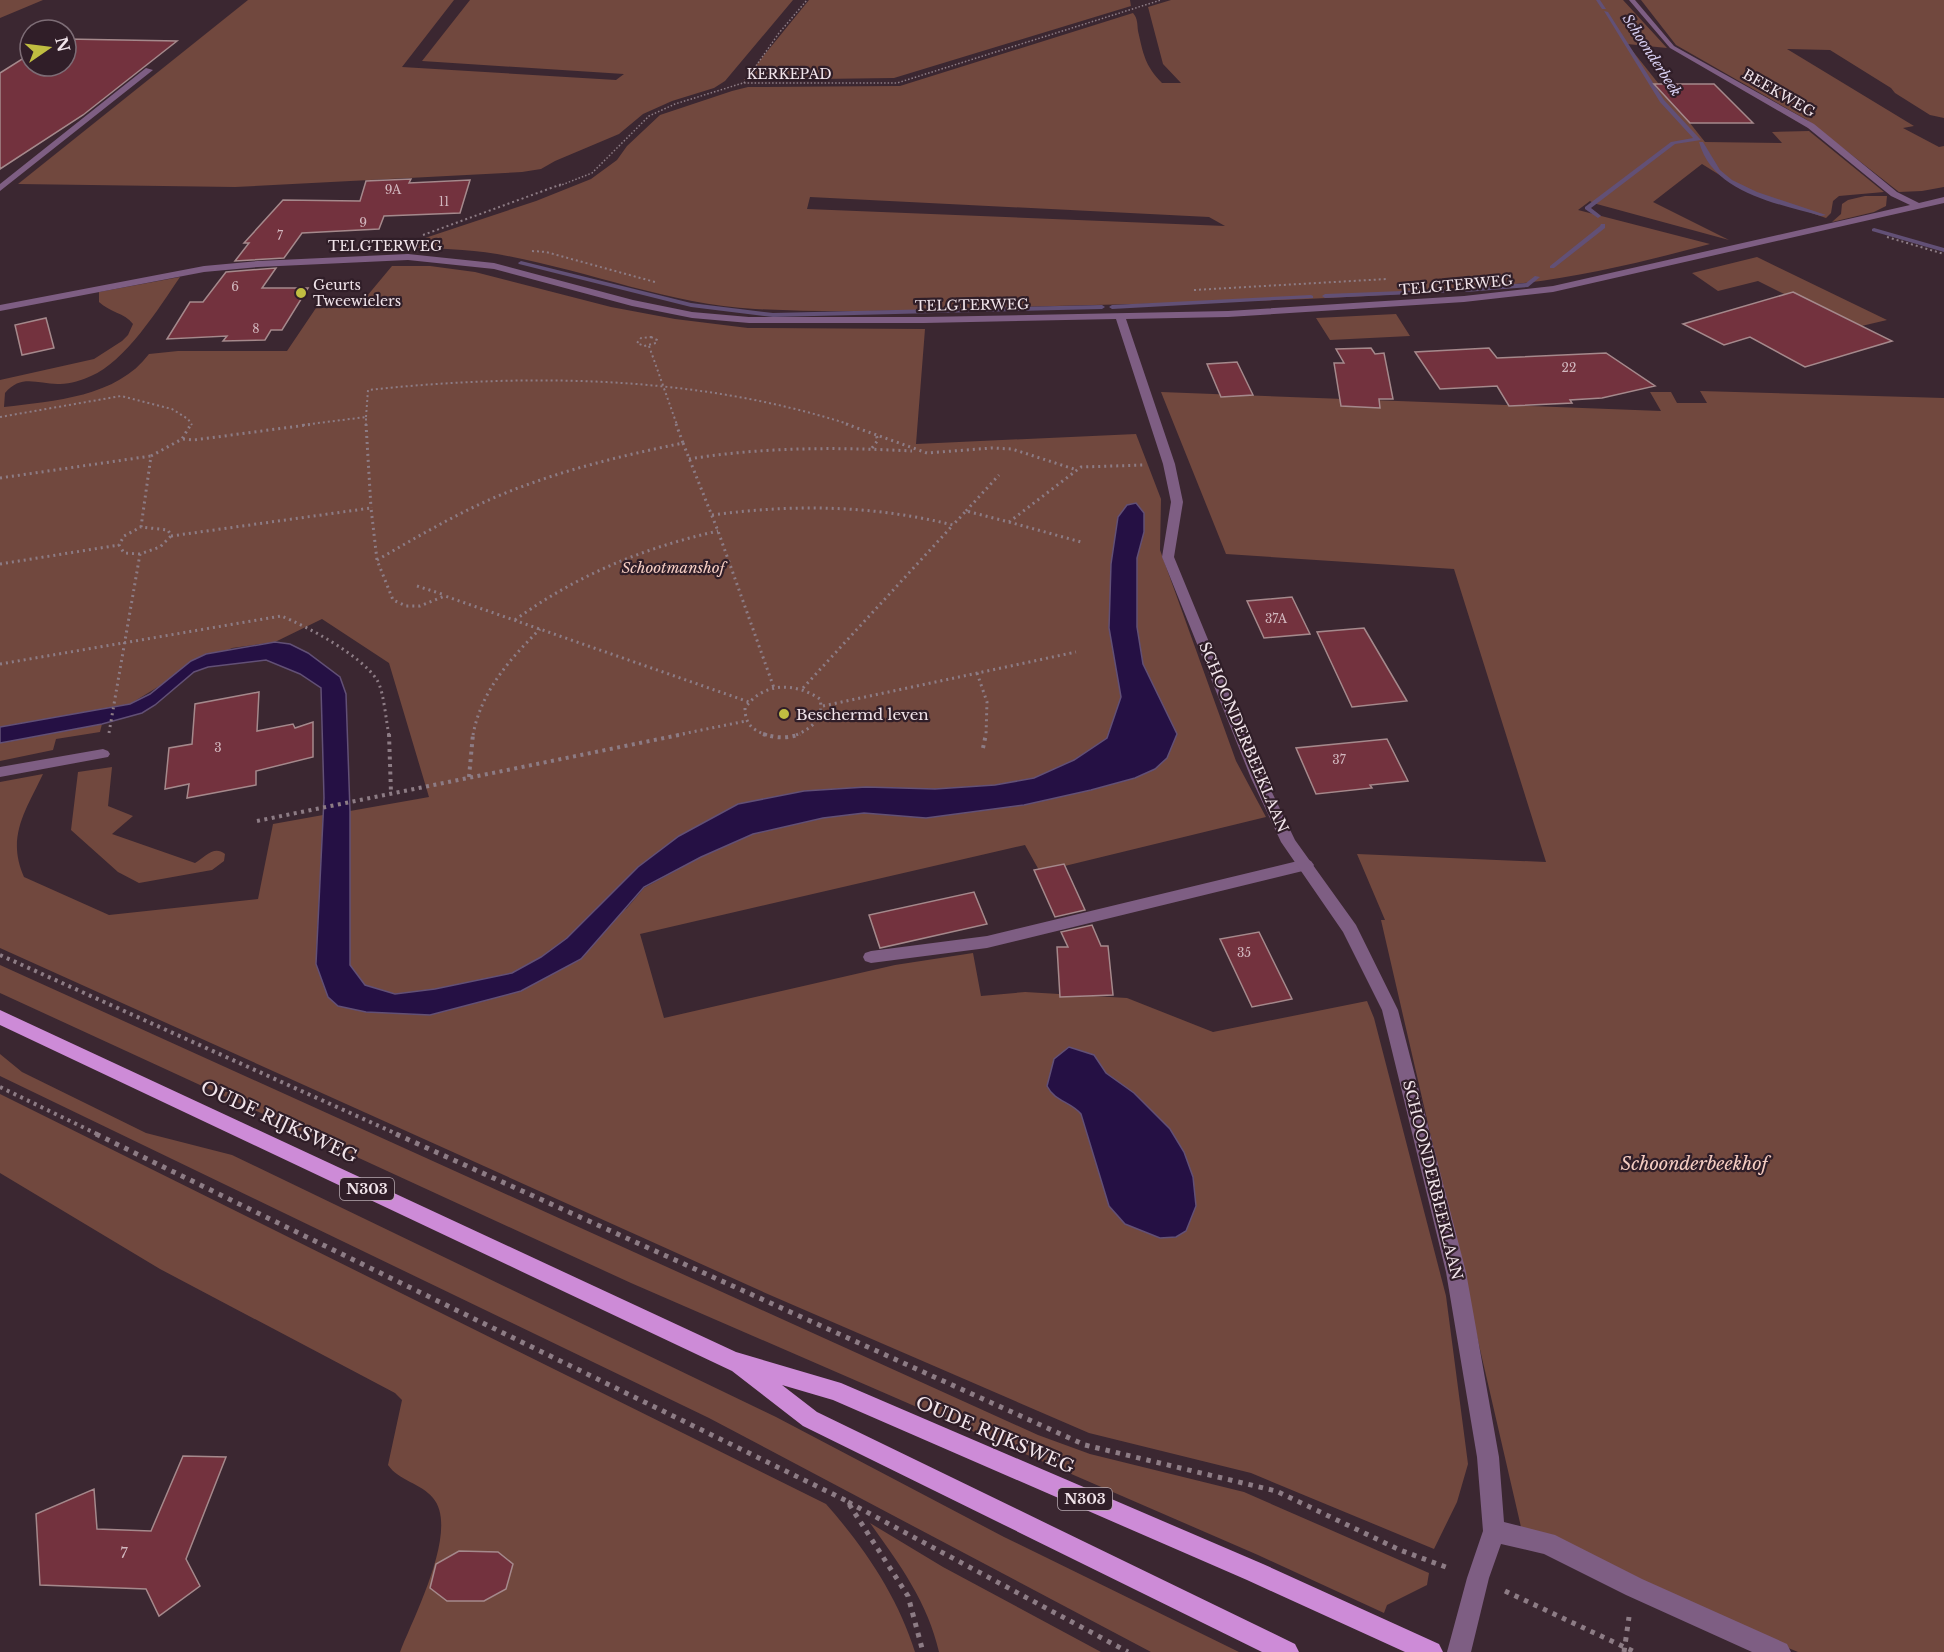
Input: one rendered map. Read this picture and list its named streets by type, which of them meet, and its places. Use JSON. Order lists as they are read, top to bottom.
{
  "streets": {
    "main road": ["OUDE RIJKSWEG", "N303"],
    "street": ["BEEKWEG", "TELGTERWEG", "SCHOONDERBEEKLAAN"],
    "path": ["KERKEPAD"]
  },
  "crossings": [
    ["BEEKWEG", "TELGTERWEG"],
    ["TELGTERWEG", "SCHOONDERBEEKLAAN"]
  ],
  "water": ["Schoonderbeek"],
  "parks": ["Schootmanshof", "Schoonderbeekhof"],
  "places": ["Geurts Tweewielers", "Beschermd leven"],
  "house_numbers": [
    "9A",
    "11",
    "9",
    "7",
    "6",
    "8",
    "22",
    "37A",
    "3",
    "37",
    "35",
    "7"
  ],
  "north": "right"
}
